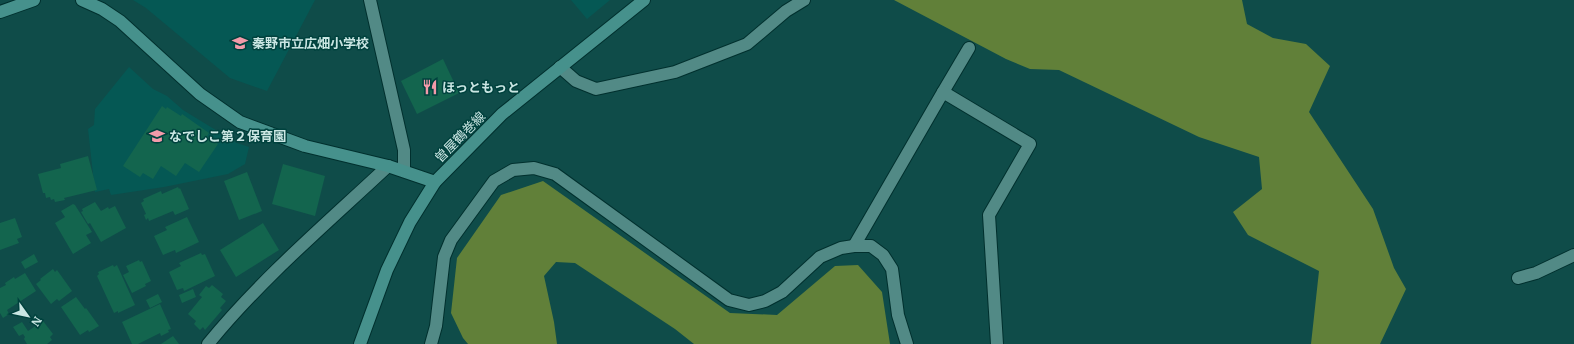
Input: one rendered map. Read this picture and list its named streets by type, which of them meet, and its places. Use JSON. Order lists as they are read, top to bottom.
{
  "streets": {
    "main road": ["曽屋鶴巻線"]
  },
  "places": {
    "school or university": ["秦野市立広畑小学校", "なでしこ第２保育園"],
    "restaurant": ["ほっともっと"]
  },
  "north": "bottom right"
}
